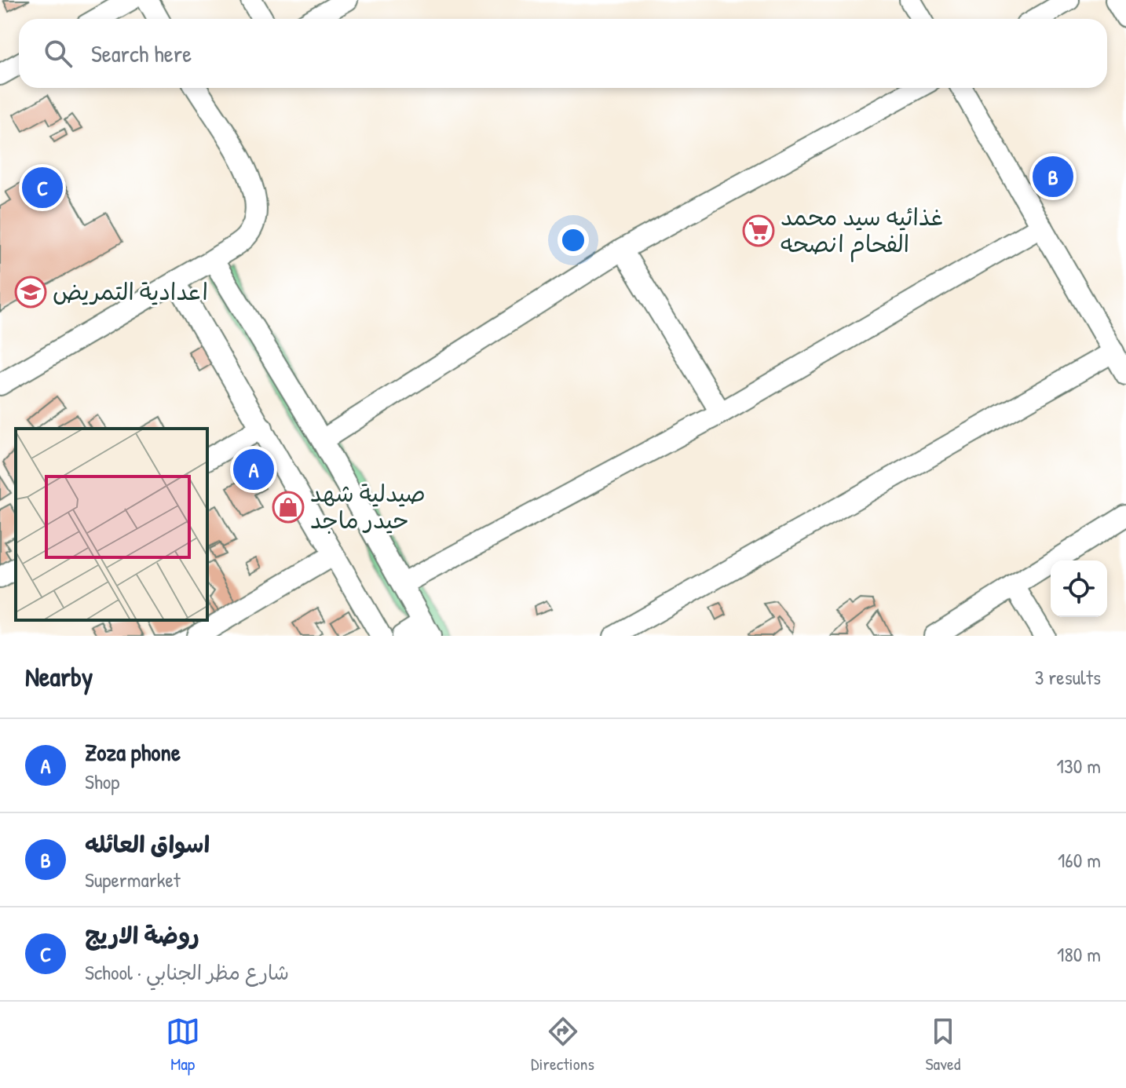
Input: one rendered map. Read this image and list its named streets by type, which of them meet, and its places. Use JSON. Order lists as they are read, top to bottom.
{
  "places": {
    "supermarket": ["غذائيه سيد محمد الفحام انصحه"],
    "school or university": ["اعدادية التمريض"],
    "shop": ["صيدلية شهد حيدر ماجد"]
  },
  "page": {
    "search": "Search here",
    "pins": ["B", "C", "A"],
    "heading": ["Nearby", "3 results"],
    "list": [
      {
        "mark": "A",
        "name": "Zoza phone",
        "note": "Shop",
        "value": "130 m"
      },
      {
        "mark": "B",
        "name": "اسواق العائله",
        "note": "Supermarket",
        "value": "160 m"
      },
      {
        "mark": "C",
        "name": "روضة الاريج",
        "note": "School · شارع مظر الجنابي",
        "value": "180 m"
      }
    ],
    "nav": ["Map", "Directions", "Saved"]
  }
}
